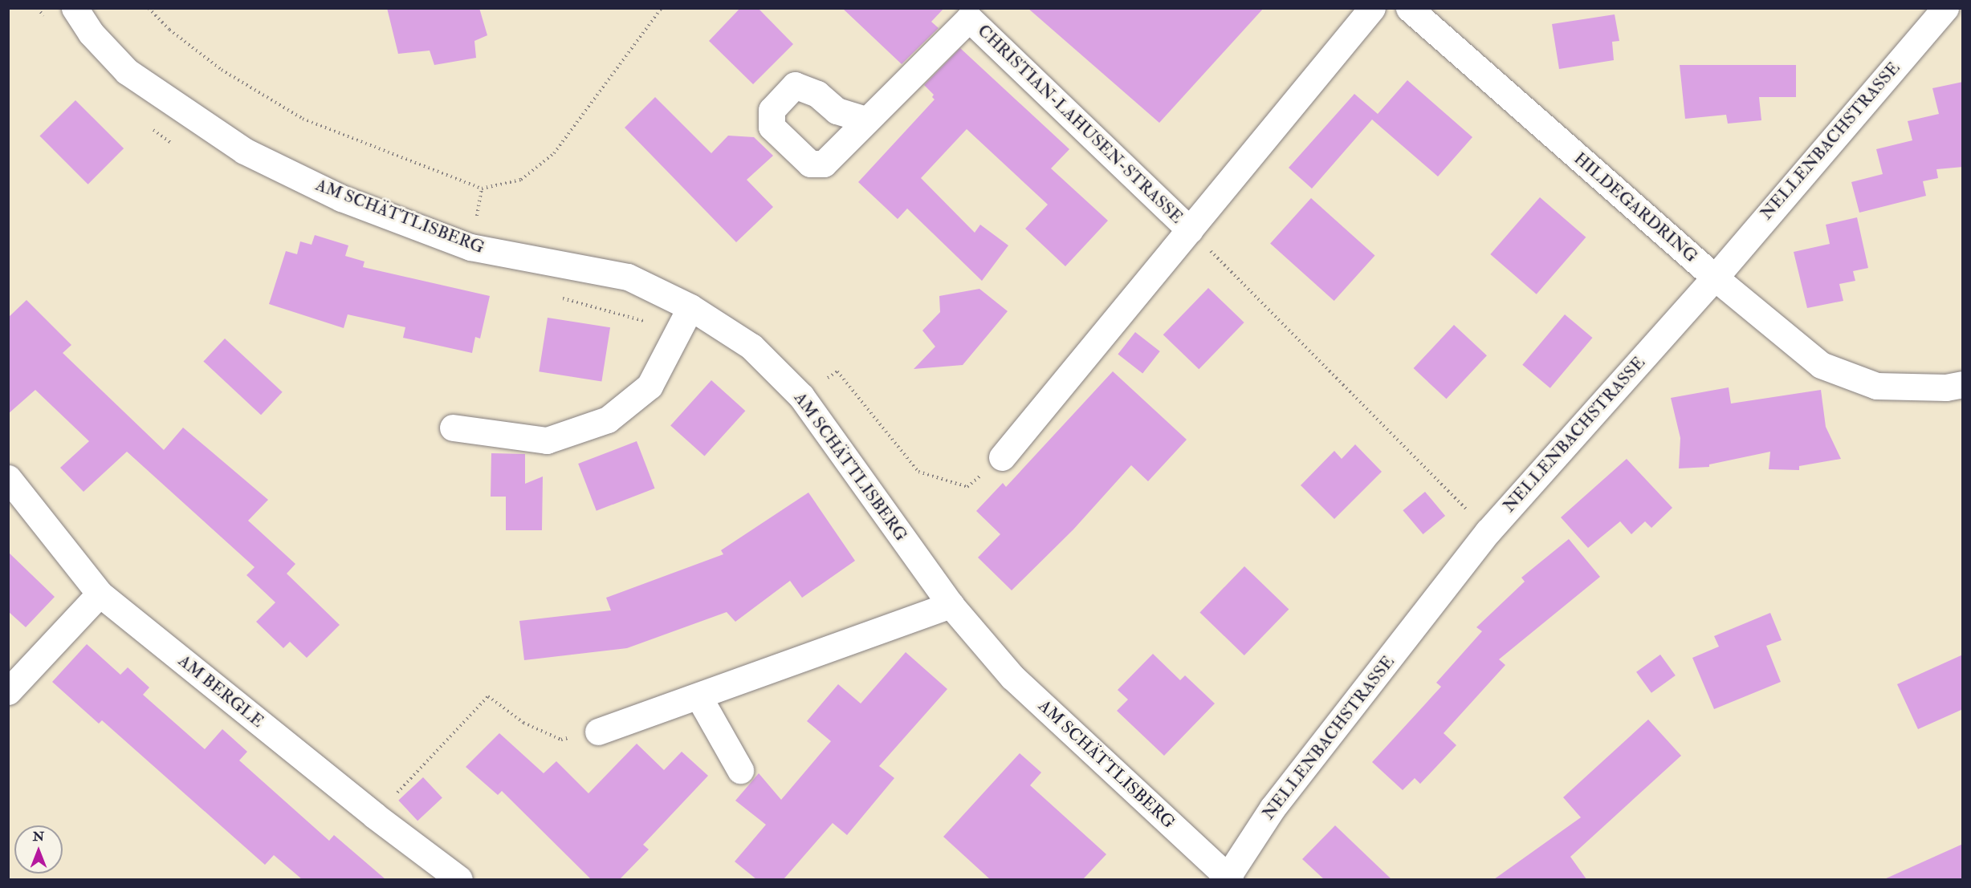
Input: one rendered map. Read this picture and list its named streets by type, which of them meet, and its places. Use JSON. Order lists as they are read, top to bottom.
{
  "streets": {
    "street": [
      "CHRISTIAN-LAHUSEN-STRASSE",
      "NELLENBACHSTRASSE",
      "HILDEGARDRING",
      "AM SCHÄTTLISBERG",
      "AM BERGLE"
    ]
  },
  "crossings": [
    ["NELLENBACHSTRASSE", "HILDEGARDRING"],
    ["NELLENBACHSTRASSE", "AM SCHÄTTLISBERG"]
  ],
  "north": "top"
}
